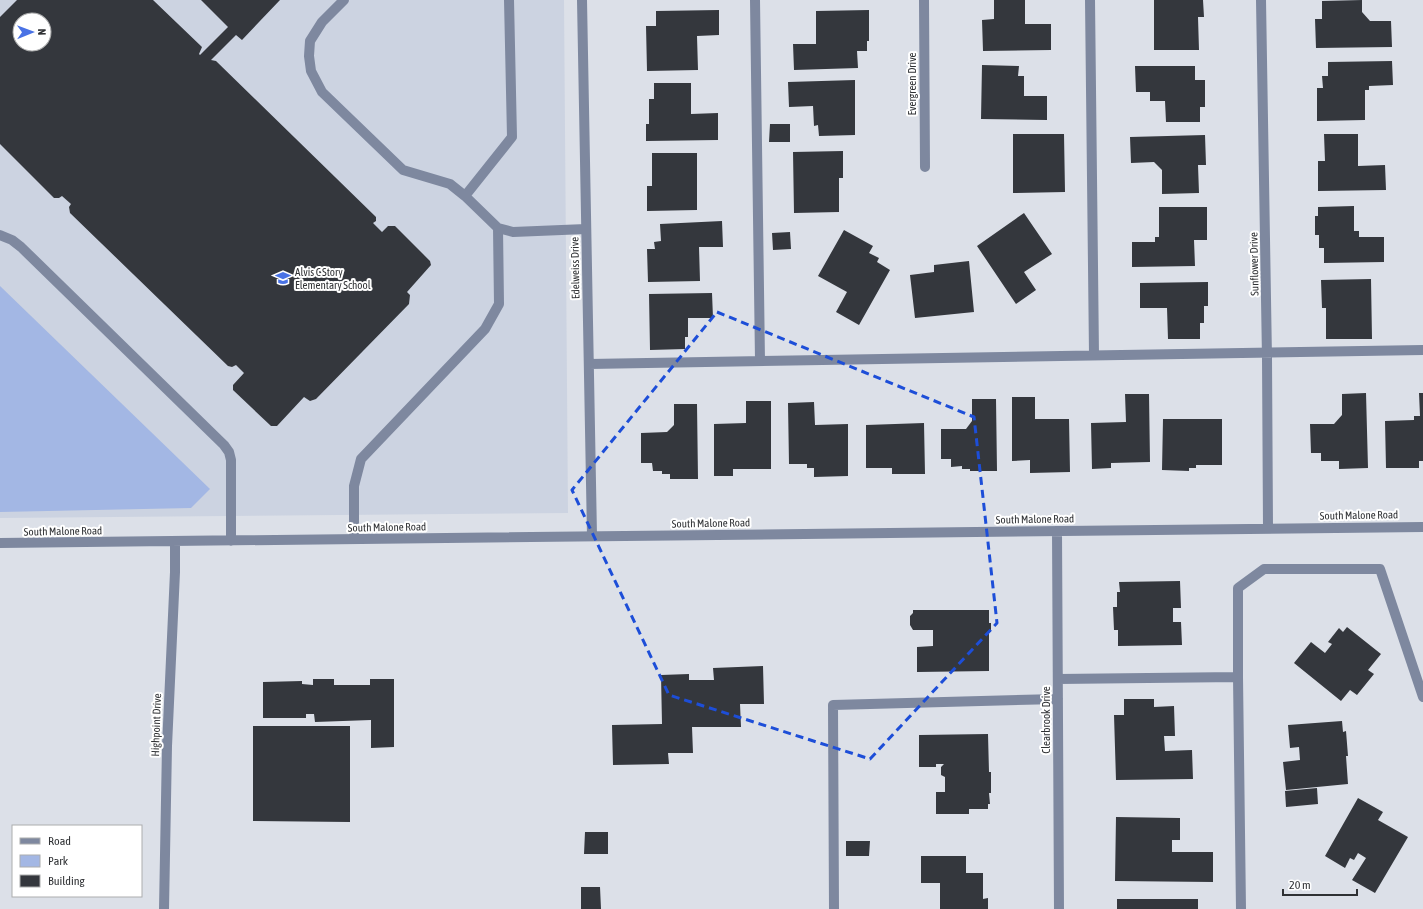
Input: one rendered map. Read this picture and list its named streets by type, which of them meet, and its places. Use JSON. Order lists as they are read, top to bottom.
{
  "streets": {
    "street": [
      "Evergreen Drive",
      "Sunflower Drive",
      "Edelweiss Drive",
      "South Malone Road",
      "Clearbrook Drive",
      "Highpoint Drive"
    ]
  },
  "crossings": [
    ["Sunflower Drive", "South Malone Road"],
    ["Edelweiss Drive", "South Malone Road"],
    ["South Malone Road", "Clearbrook Drive"],
    ["South Malone Road", "Highpoint Drive"]
  ],
  "places": {
    "school or university": ["Alvis C Story Elementary School"]
  },
  "legend": ["Road", "Park", "Building"],
  "scale_bar": "20 m",
  "north": "right"
}
